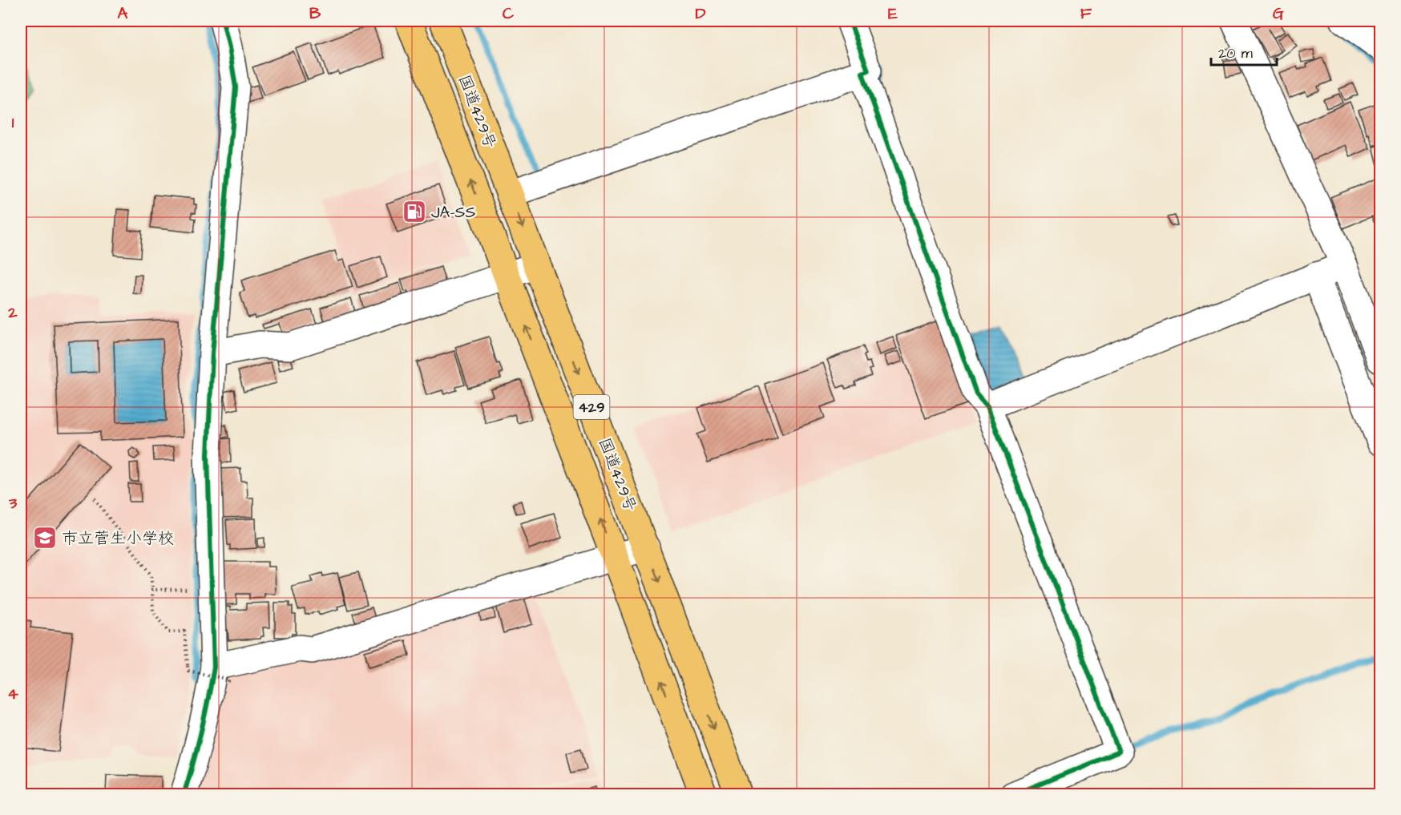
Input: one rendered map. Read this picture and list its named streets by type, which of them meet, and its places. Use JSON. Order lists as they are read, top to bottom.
{
  "streets": {
    "highway": ["国道429号", "429"]
  },
  "places": {
    "fuel station": ["JA-SS"],
    "school or university": ["市立菅生小学校"]
  },
  "scale_bar": "20 m",
  "grid": {
    "columns": [
      "A",
      "B",
      "C",
      "D",
      "E",
      "F",
      "G"
    ],
    "rows": [
      "1",
      "2",
      "3",
      "4"
    ]
  }
}
